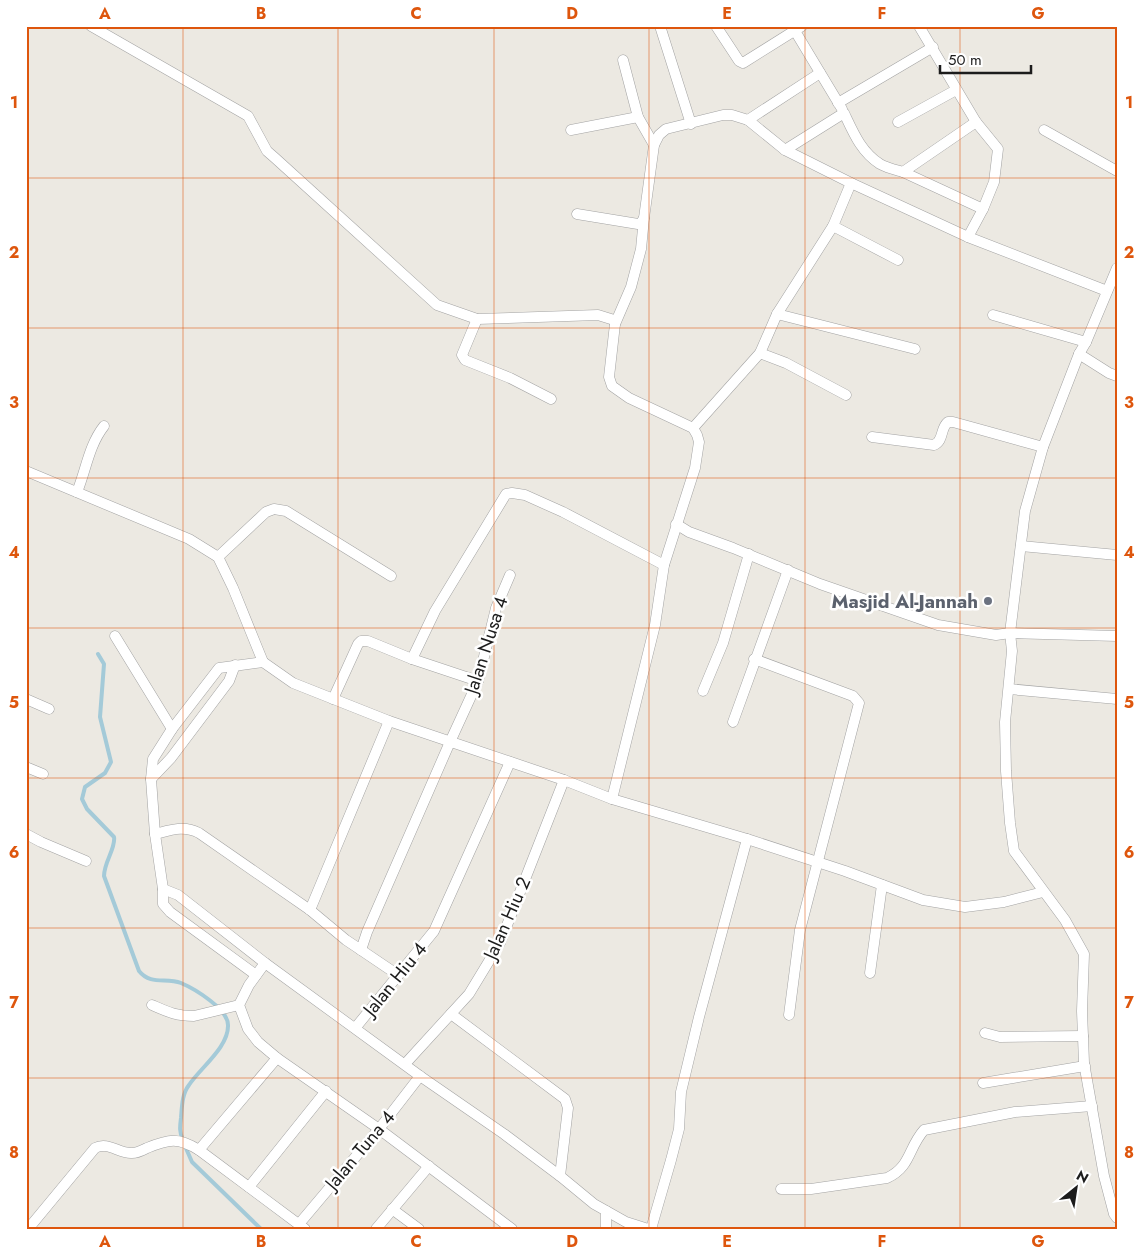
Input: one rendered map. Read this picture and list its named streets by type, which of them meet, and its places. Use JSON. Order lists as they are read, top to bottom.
{
  "streets": {
    "street": [
      "Jalan Nusa 4",
      "Jalan Hiu 2",
      "Jalan Hiu 4",
      "Jalan Tuna 4"
    ]
  },
  "places": ["Masjid Al-Jannah"],
  "scale_bar": "50 m",
  "north": "top right",
  "grid": {
    "columns": [
      "A",
      "B",
      "C",
      "D",
      "E",
      "F",
      "G"
    ],
    "rows": [
      "1",
      "2",
      "3",
      "4",
      "5",
      "6",
      "7",
      "8"
    ]
  }
}
